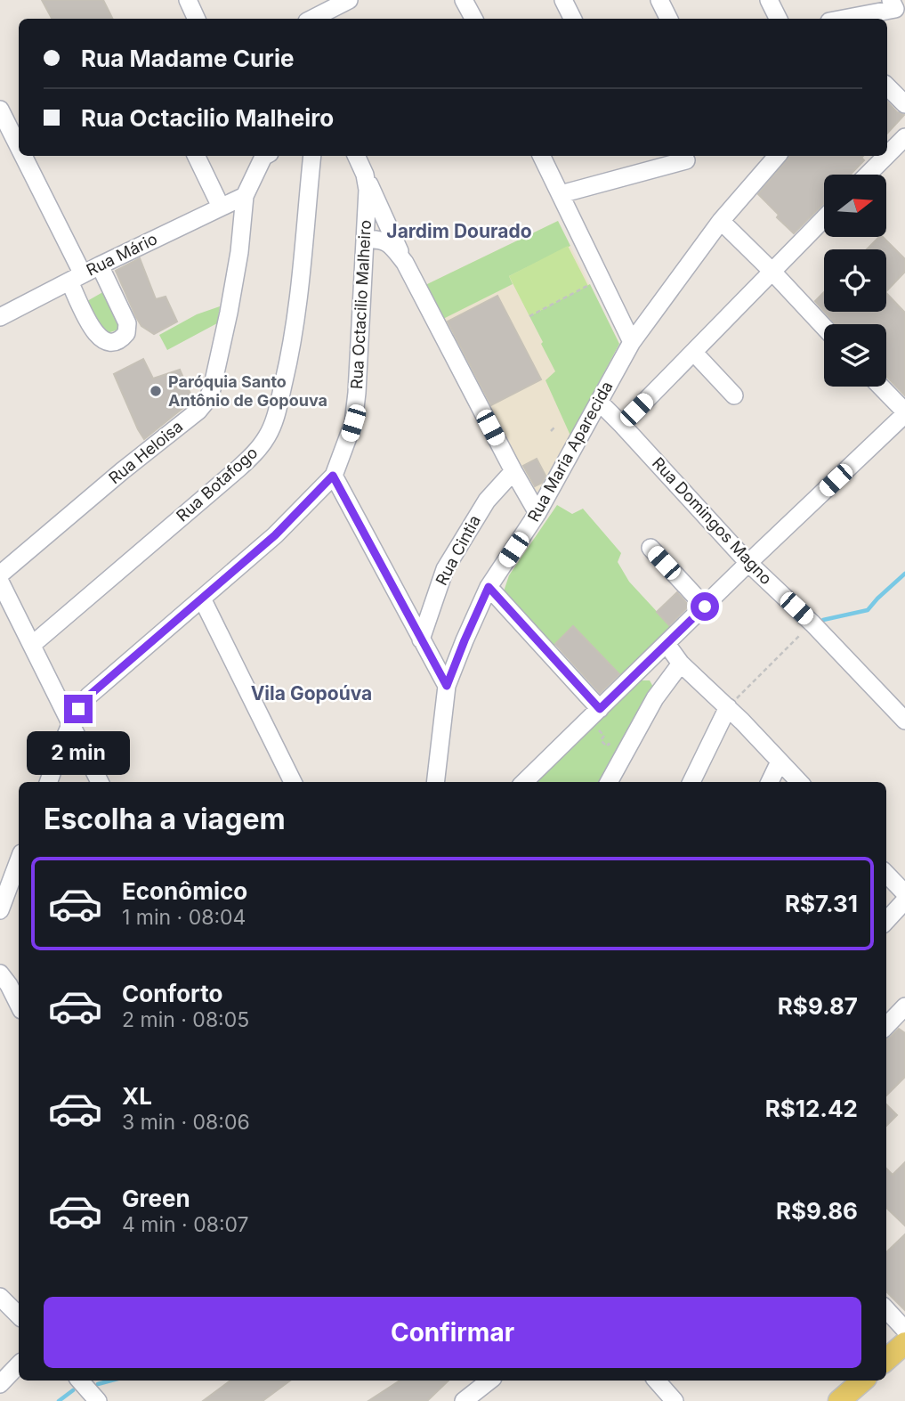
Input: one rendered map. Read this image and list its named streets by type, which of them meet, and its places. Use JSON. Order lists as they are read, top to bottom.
{
  "streets": {
    "street": [
      "Rua Mário",
      "Rua Octacilio Malheiro",
      "Rua Maria Aparecida",
      "Rua Heloisa",
      "Rua Botafogo",
      "Rua Domingos Magno",
      "Rua Cintia"
    ]
  },
  "crossings": [
    ["Rua Mário", "Rua Heloisa"],
    ["Rua Maria Aparecida", "Rua Domingos Magno"]
  ],
  "districts": ["Jardim Dourado", "Vila Gopoúva"],
  "places": ["Paróquia Santo Antônio de Gopouva"],
  "north": "right",
  "page": {
    "banner": ["Rua Madame Curie", "Rua Octacilio Malheiro"],
    "bubble": "2 min",
    "heading": "Escolha a viagem",
    "list": [
      {
        "name": "Econômico",
        "note": "1 min · 08:04",
        "value": "R$7.31"
      },
      {
        "name": "Conforto",
        "note": "2 min · 08:05",
        "value": "R$9.87"
      },
      {
        "name": "XL",
        "note": "3 min · 08:06",
        "value": "R$12.42"
      },
      {
        "name": "Green",
        "note": "4 min · 08:07",
        "value": "R$9.86"
      }
    ],
    "buttons": "Confirmar"
  }
}
